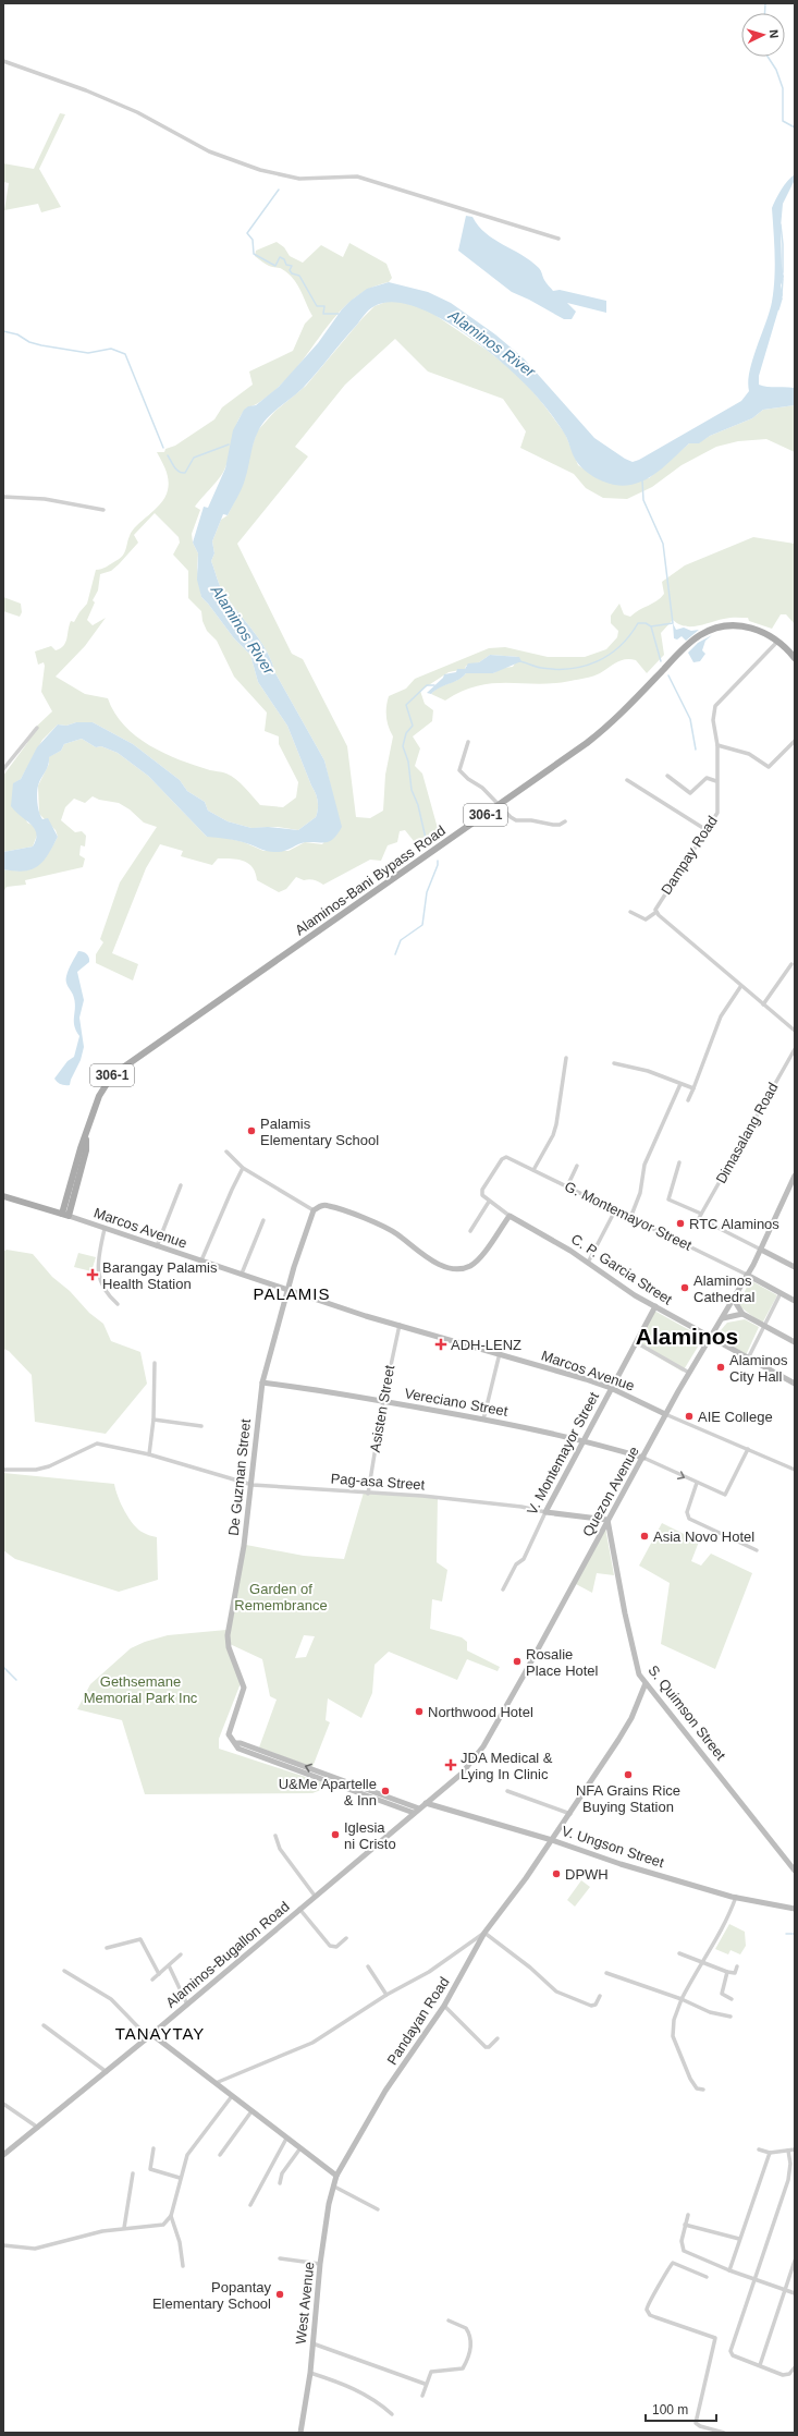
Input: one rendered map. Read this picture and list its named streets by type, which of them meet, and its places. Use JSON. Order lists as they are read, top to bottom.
{
  "streets": {
    "main road": ["306-1", "Alaminos-Bani Bypass Road", "Marcos Avenue"],
    "street": [
      "Dampay Road",
      "Dimasalang Road",
      "G. Montemayor Street",
      "C. P. Garcia Street",
      "Vereciano Street",
      "Asisten Street",
      "V. Montemayor Street",
      "De Guzman Street",
      "Pag-asa Street",
      "Quezon Avenue",
      "S. Quimson Street",
      "V. Ungson Street",
      "Alaminos-Bugallon Road",
      "Pandayan Road",
      "West Avenue"
    ]
  },
  "crossings": [
    ["Dampay Road", "Alaminos-Bani Bypass Road"],
    ["Alaminos-Bani Bypass Road", "Marcos Avenue"],
    ["G. Montemayor Street", "C. P. Garcia Street"],
    ["G. Montemayor Street", "Quezon Avenue"],
    ["Marcos Avenue", "Asisten Street"],
    ["Marcos Avenue", "V. Montemayor Street"],
    ["Marcos Avenue", "De Guzman Street"],
    ["Marcos Avenue", "Quezon Avenue"],
    ["C. P. Garcia Street", "V. Montemayor Street"],
    ["C. P. Garcia Street", "Quezon Avenue"],
    ["Vereciano Street", "Asisten Street"],
    ["Vereciano Street", "V. Montemayor Street"],
    ["Vereciano Street", "De Guzman Street"],
    ["Vereciano Street", "Quezon Avenue"],
    ["Asisten Street", "Pag-asa Street"],
    ["V. Montemayor Street", "Pag-asa Street"],
    ["De Guzman Street", "Pag-asa Street"],
    ["Pag-asa Street", "Quezon Avenue"],
    ["Pag-asa Street", "S. Quimson Street"],
    ["Quezon Avenue", "S. Quimson Street"],
    ["Quezon Avenue", "V. Ungson Street"],
    ["Quezon Avenue", "Alaminos-Bugallon Road"],
    ["S. Quimson Street", "Pandayan Road"],
    ["V. Ungson Street", "Alaminos-Bugallon Road"],
    ["V. Ungson Street", "Pandayan Road"],
    ["Pandayan Road", "West Avenue"]
  ],
  "districts": ["PALAMIS", "Alaminos", "TANAYTAY"],
  "water": ["Alaminos River"],
  "parks": ["Garden of Remembrance", "Gethsemane Memorial Park Inc"],
  "places": {
    "other": [
      "Palamis Elementary School",
      "RTC Alaminos",
      "Alaminos Cathedral",
      "Alaminos City Hall",
      "AIE College",
      "Asia Novo Hotel",
      "Rosalie Place Hotel",
      "Northwood Hotel",
      "NFA Grains Rice Buying Station",
      "U&Me Apartelle & Inn",
      "Iglesia ni Cristo",
      "DPWH",
      "Popantay Elementary School"
    ],
    "health": ["Barangay Palamis Health Station", "ADH-LENZ", "JDA Medical & Lying In Clinic"]
  },
  "scale_bar": "100 m",
  "north": "right"
}
